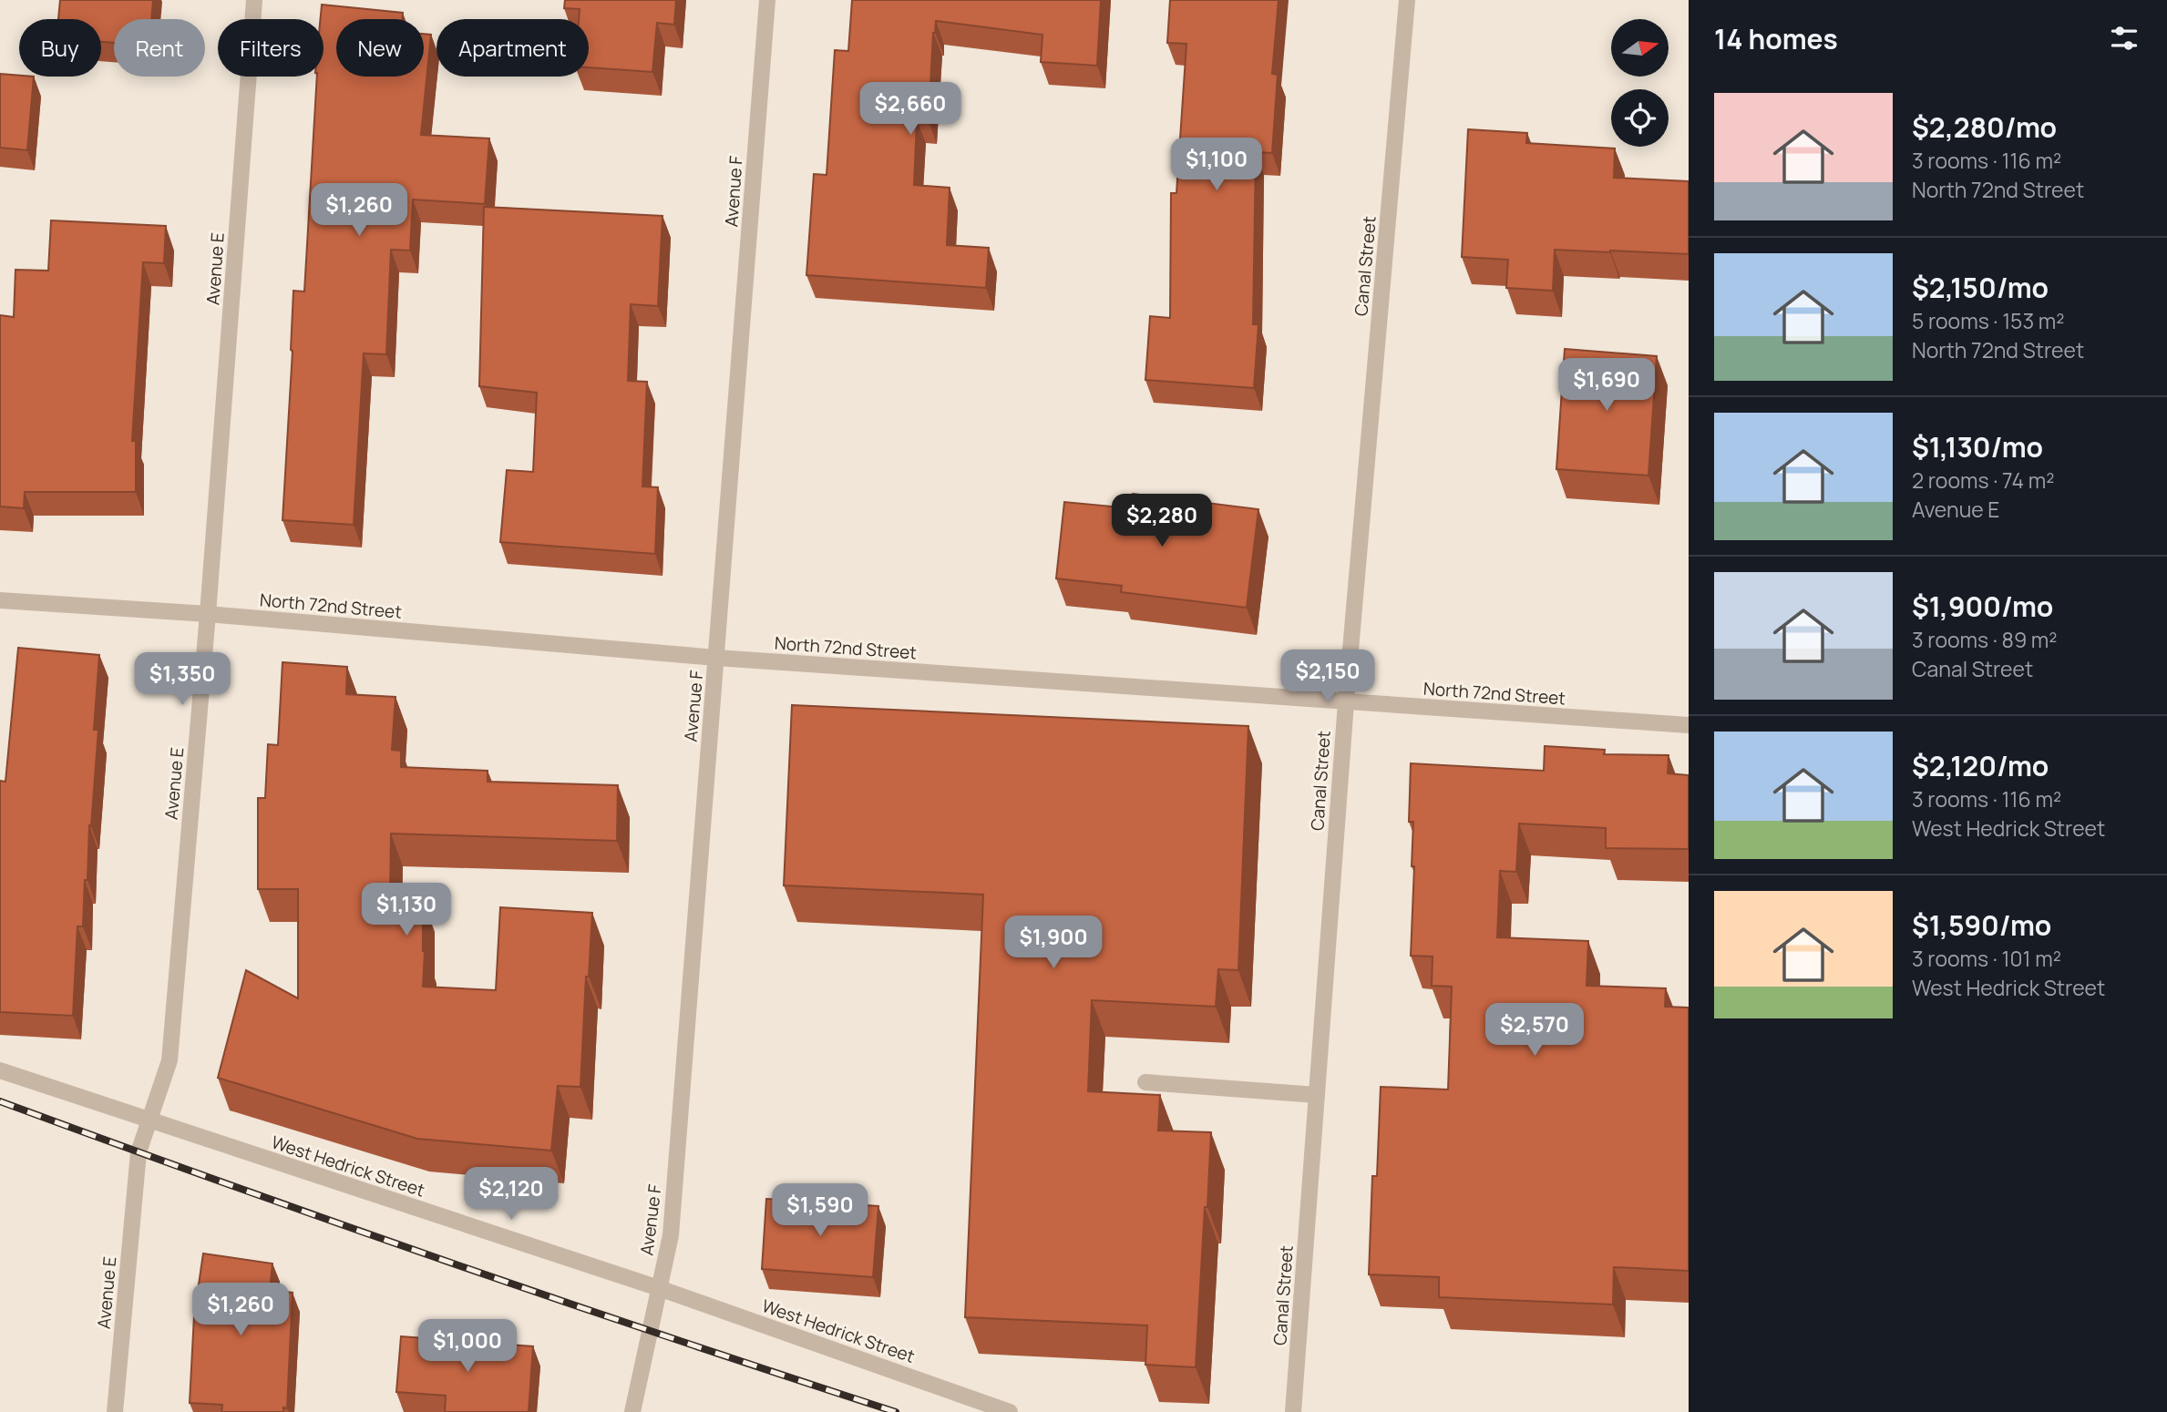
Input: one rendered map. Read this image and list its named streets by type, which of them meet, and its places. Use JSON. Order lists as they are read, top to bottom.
{
  "streets": {
    "street": [
      "Avenue F",
      "Canal Street",
      "Avenue E",
      "North 72nd Street",
      "West Hedrick Street"
    ]
  },
  "crossings": [
    ["Avenue F", "North 72nd Street"],
    ["Avenue F", "West Hedrick Street"],
    ["Canal Street", "North 72nd Street"],
    ["Avenue E", "North 72nd Street"],
    ["Avenue E", "West Hedrick Street"]
  ],
  "north": "right",
  "page": {
    "heading": "14 homes",
    "chip": [
      "Buy",
      "Rent",
      "Filters",
      "New",
      "Apartment"
    ],
    "list": [
      {
        "name": "$2,280/mo",
        "note": "3 rooms · 116 m² · North 72nd Street"
      },
      {
        "name": "$2,150/mo",
        "note": "5 rooms · 153 m² · North 72nd Street"
      },
      {
        "name": "$1,130/mo",
        "note": "2 rooms · 74 m² · Avenue E"
      },
      {
        "name": "$1,900/mo",
        "note": "3 rooms · 89 m² · Canal Street"
      },
      {
        "name": "$2,120/mo",
        "note": "3 rooms · 116 m² · West Hedrick Street"
      },
      {
        "name": "$1,590/mo",
        "note": "3 rooms · 101 m² · West Hedrick Street"
      }
    ],
    "price": [
      "$2,660",
      "$1,100",
      "$1,260",
      "$1,690",
      "$2,280",
      "$2,150",
      "$1,350",
      "$1,130",
      "$1,900",
      "$2,570",
      "$2,120",
      "$1,590",
      "$1,260",
      "$1,000"
    ]
  }
}
